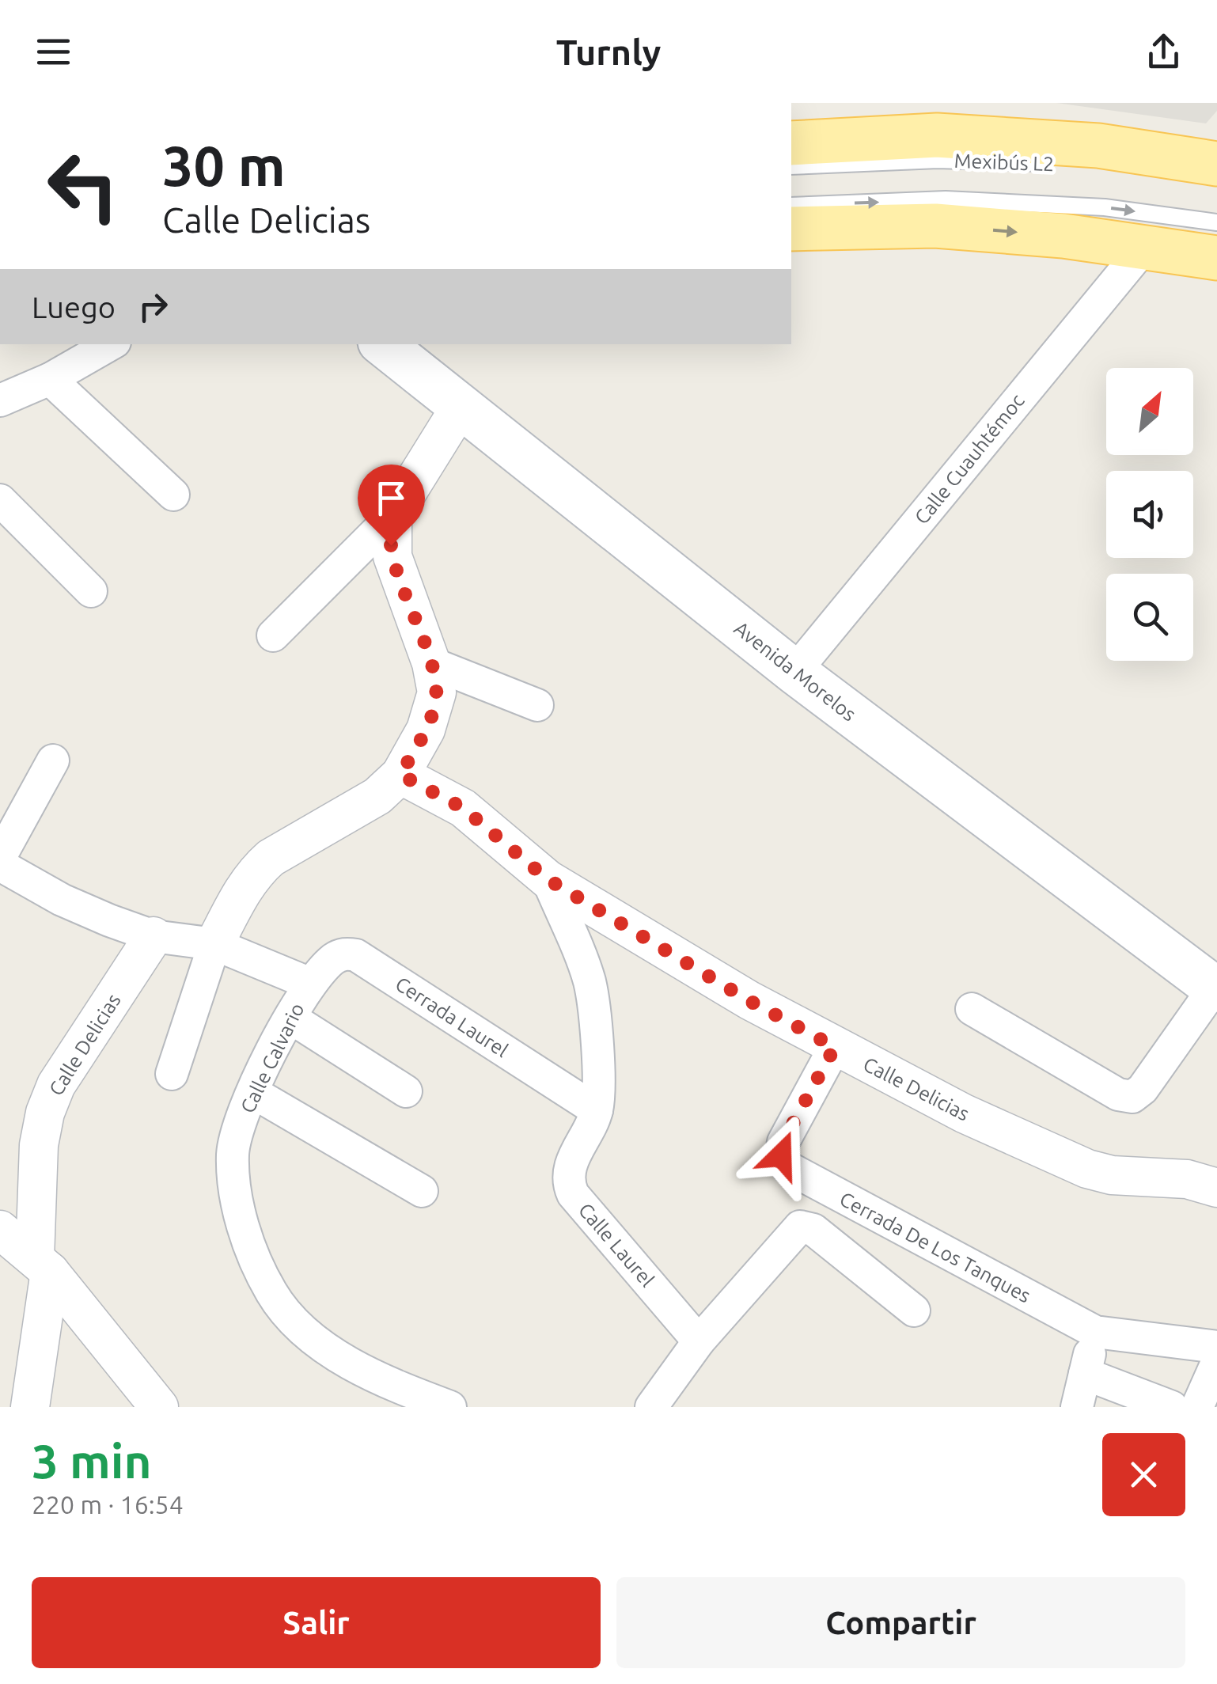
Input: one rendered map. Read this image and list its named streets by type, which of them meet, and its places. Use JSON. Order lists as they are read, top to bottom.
{
  "streets": {
    "main road": ["Avenida Morelos"],
    "street": [
      "Calle Cuauhtémoc",
      "Cerrada Laurel",
      "Calle Delicias",
      "Calle Calvario",
      "Calle Laurel",
      "Cerrada De Los Tanques"
    ],
    "lane": ["Mexibús L2"]
  },
  "crossings": [
    ["Calle Cuauhtémoc", "Avenida Morelos"],
    ["Cerrada Laurel", "Calle Calvario"],
    ["Cerrada Laurel", "Calle Laurel"],
    ["Calle Delicias", "Calle Calvario"],
    ["Calle Delicias", "Calle Laurel"],
    ["Calle Delicias", "Cerrada De Los Tanques"]
  ],
  "north": "top right",
  "page": {
    "header": "Turnly",
    "turn": ["30 m", "Calle Delicias"],
    "then": "Luego",
    "heading": ["3 min", "220 m · 16:54"],
    "buttons": ["Salir", "Compartir"]
  }
}
